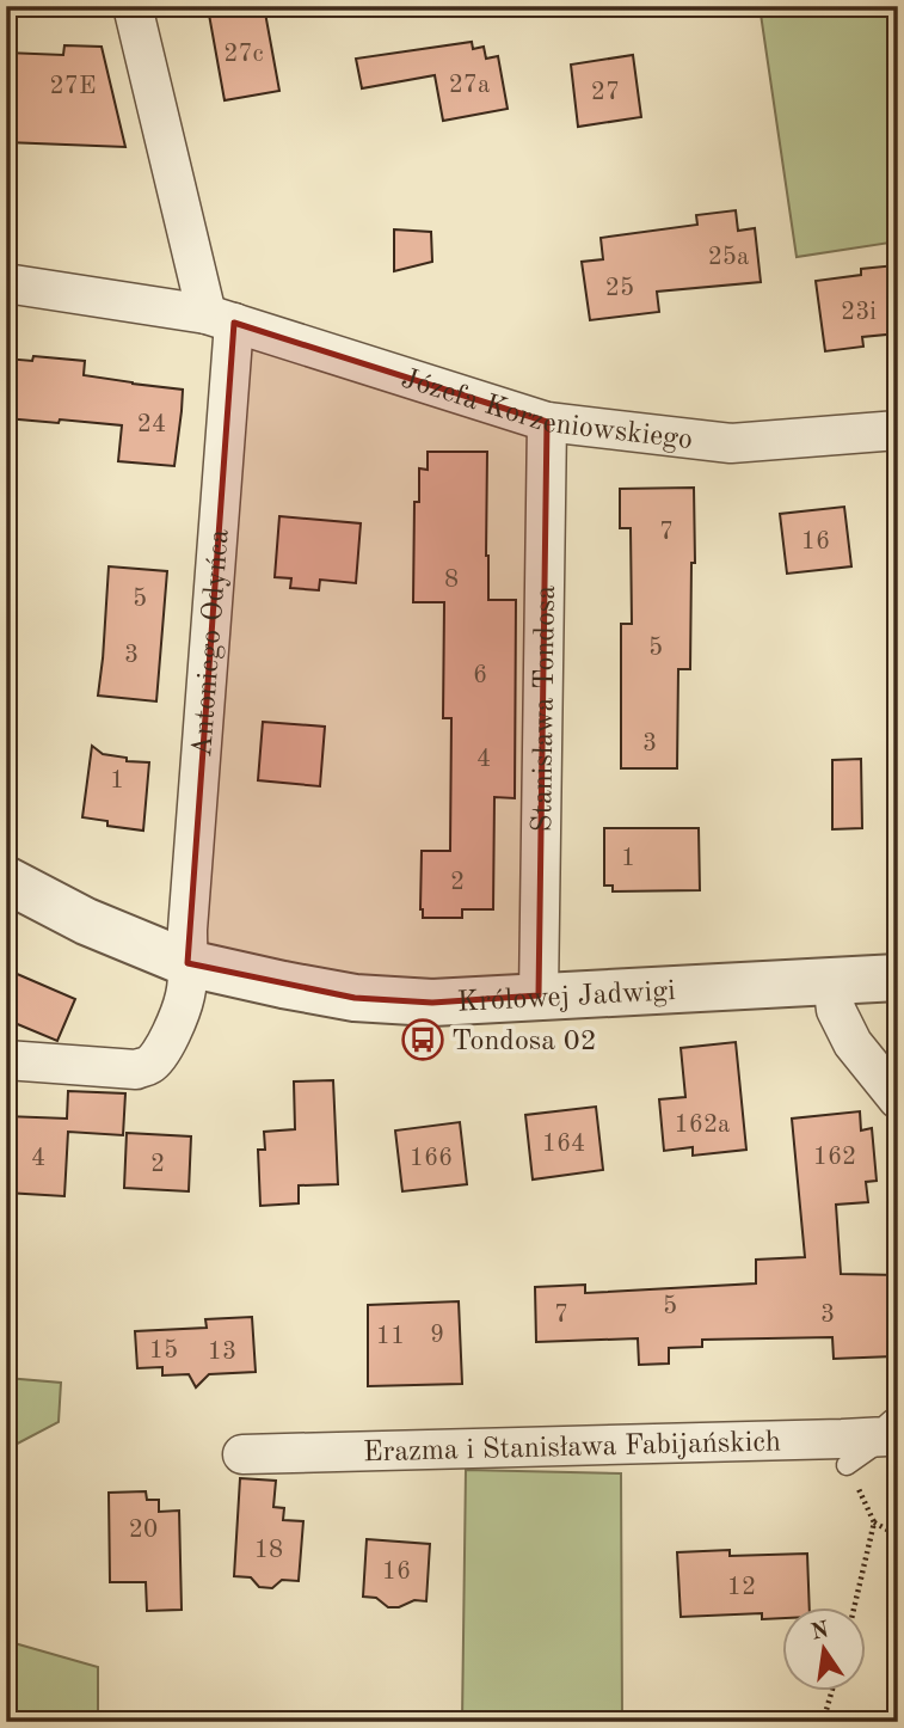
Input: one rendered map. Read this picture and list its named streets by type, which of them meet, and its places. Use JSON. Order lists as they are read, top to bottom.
{
  "streets": {
    "street": [
      "Józefa Korzeniowskiego",
      "Antoniego Odyńca",
      "Stanisława Tondosa",
      "Królowej Jadwigi",
      "Erazma i Stanisława Fabijańskich"
    ]
  },
  "crossings": [
    ["Józefa Korzeniowskiego", "Antoniego Odyńca"],
    ["Józefa Korzeniowskiego", "Stanisława Tondosa"],
    ["Antoniego Odyńca", "Królowej Jadwigi"],
    ["Stanisława Tondosa", "Królowej Jadwigi"]
  ],
  "places": {
    "bus stop": ["Tondosa 02"]
  },
  "house_numbers": [
    "27c",
    "27a",
    "27E",
    "27",
    "25a",
    "25",
    "23i",
    "24",
    "7",
    "16",
    "8",
    "5",
    "5",
    "3",
    "6",
    "3",
    "4",
    "1",
    "1",
    "2",
    "162a",
    "164",
    "162",
    "4",
    "166",
    "2",
    "5",
    "7",
    "3",
    "9",
    "11",
    "15",
    "13",
    "20",
    "18",
    "16",
    "12"
  ],
  "north": "top"
}
